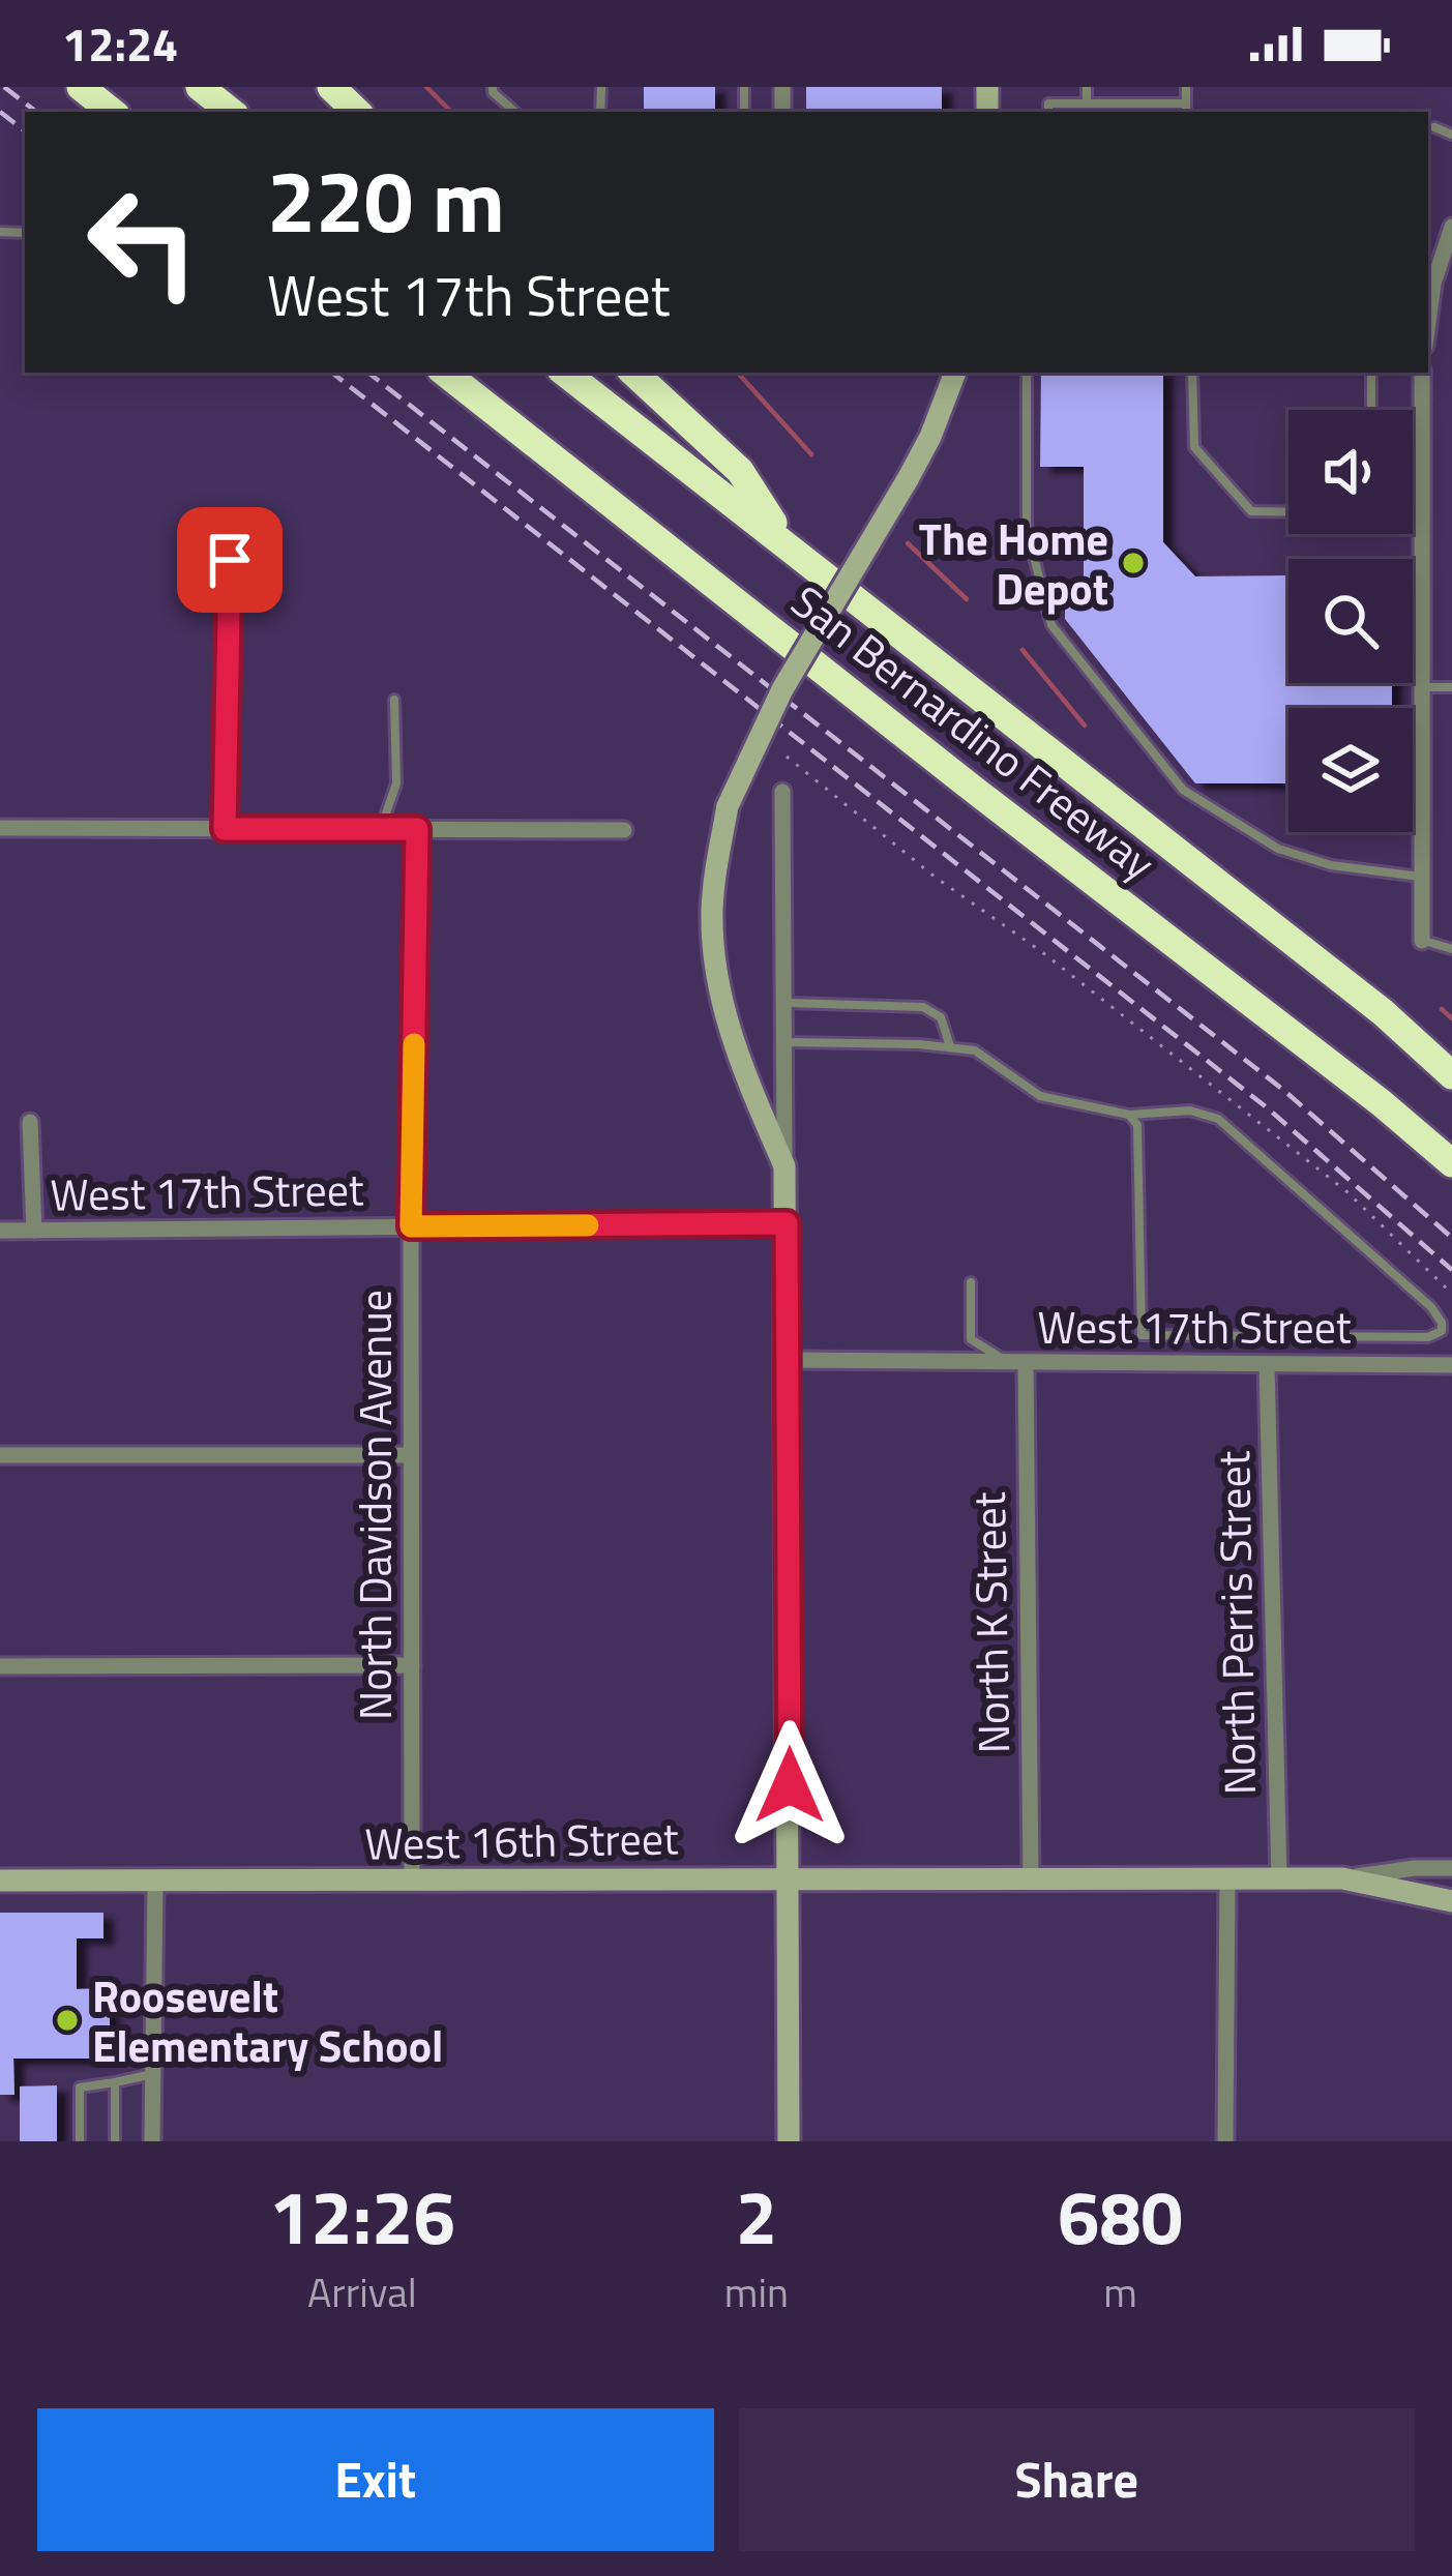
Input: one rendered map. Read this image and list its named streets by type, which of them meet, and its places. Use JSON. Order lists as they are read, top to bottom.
{
  "streets": {
    "highway": ["San Bernardino Freeway"],
    "street": [
      "West 17th Street",
      "North Davidson Avenue",
      "North K Street",
      "North Perris Street",
      "West 16th Street"
    ]
  },
  "crossings": [
    ["West 17th Street", "North Davidson Avenue"],
    ["West 17th Street", "North K Street"],
    ["West 17th Street", "North Perris Street"],
    ["North Davidson Avenue", "West 16th Street"],
    ["North K Street", "West 16th Street"],
    ["North Perris Street", "West 16th Street"]
  ],
  "places": ["The Home Depot", "Roosevelt Elementary School"],
  "page": {
    "status": "12:24",
    "turn": ["220 m", "West 17th Street"],
    "eta": [
      "12:26",
      "Arrival",
      "2",
      "min",
      "680",
      "m"
    ],
    "buttons": ["Exit", "Share"]
  }
}
